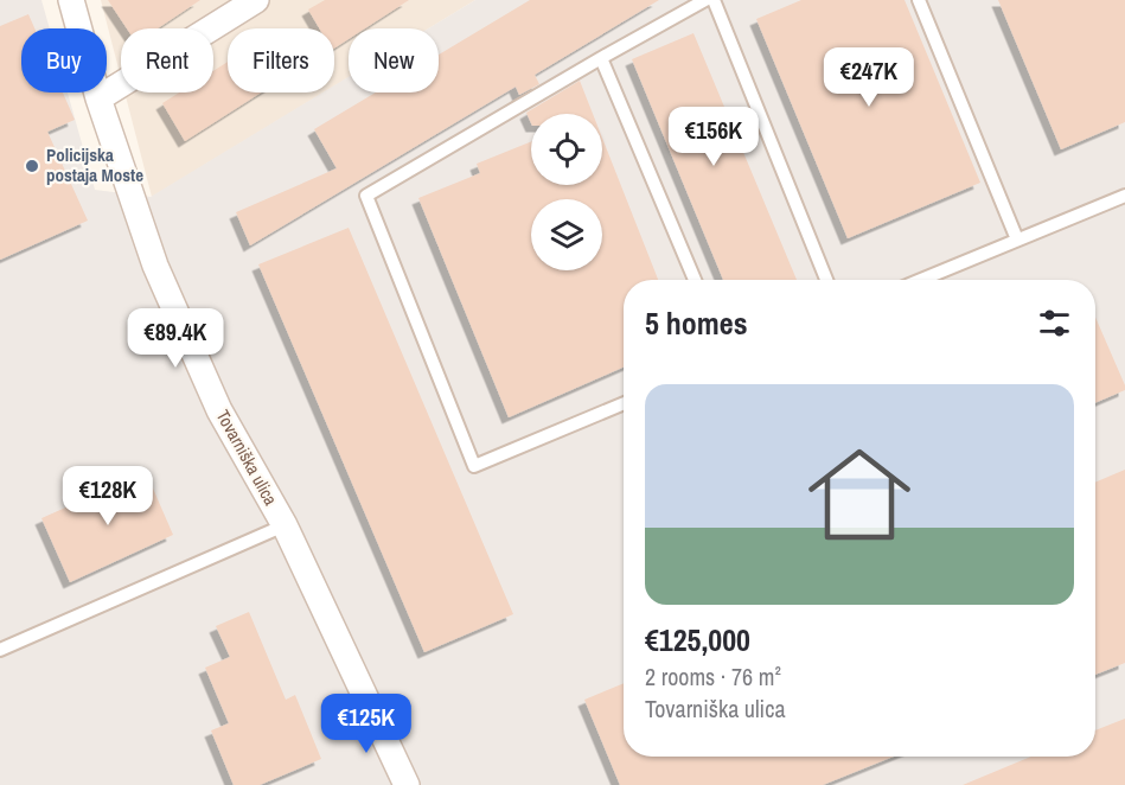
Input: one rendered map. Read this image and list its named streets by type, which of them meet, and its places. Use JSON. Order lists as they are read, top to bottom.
{
  "streets": {
    "street": ["Tovarniška ulica"]
  },
  "places": ["Policijska postaja Moste"],
  "page": {
    "chip": [
      "Buy",
      "Rent",
      "Filters",
      "New"
    ],
    "price": [
      "€247K",
      "€156K",
      "€89.4K",
      "€128K",
      "€125K"
    ],
    "heading": "5 homes",
    "list": [
      {
        "name": "€125,000",
        "note": "2 rooms · 76 m² · Tovarniška ulica"
      }
    ]
  }
}
